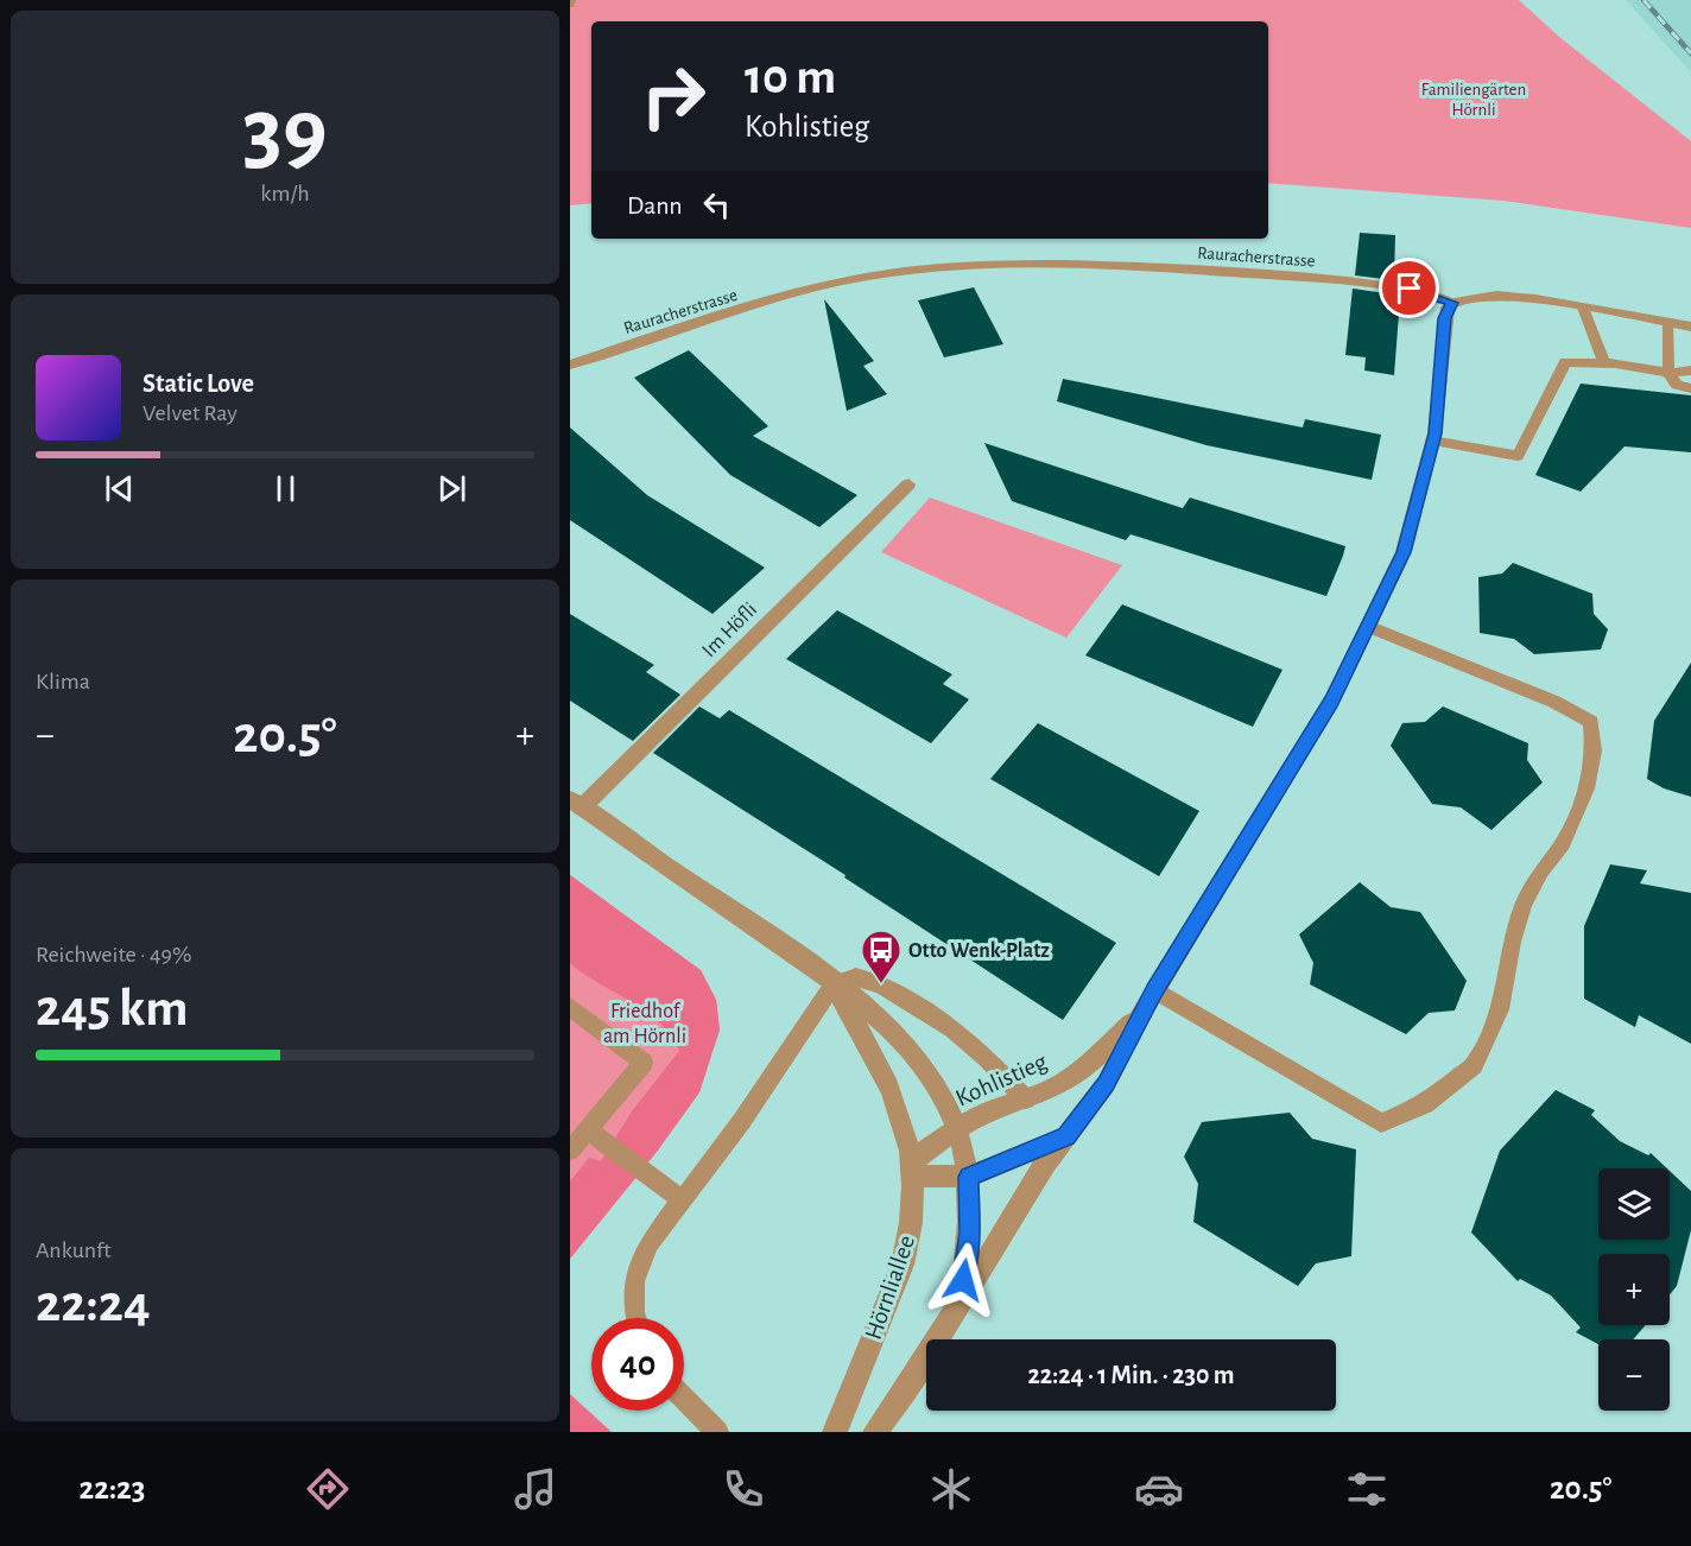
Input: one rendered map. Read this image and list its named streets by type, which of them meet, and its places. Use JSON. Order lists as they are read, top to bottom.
{
  "streets": {
    "street": [
      "Rauracherstrasse",
      "Im Höfli",
      "Kohlistieg",
      "Hörnliallee"
    ]
  },
  "crossings": [
    ["Rauracherstrasse", "Kohlistieg"],
    ["Im Höfli", "Hörnliallee"],
    ["Kohlistieg", "Hörnliallee"]
  ],
  "parks": ["Familiengärten Hörnli", "Friedhof am Hörnli"],
  "places": {
    "bus stop": ["Otto Wenk-Platz"]
  },
  "page": {
    "tile": [
      ["39", "km/h"],
      "Klima",
      ["Reichweite · 49%", "245 km"],
      ["Ankunft", "22:24"]
    ],
    "turn": ["10 m", "Kohlistieg"],
    "then": "Dann",
    "song": ["Static Love", "Velvet Ray"],
    "heat": ["−", "20.5°", "+"],
    "map_buttons": ["+", "−"],
    "limit": "40",
    "trip": "22:24 · 1 Min. · 230 m",
    "tabs": ["22:23", "20.5°"]
  }
}
